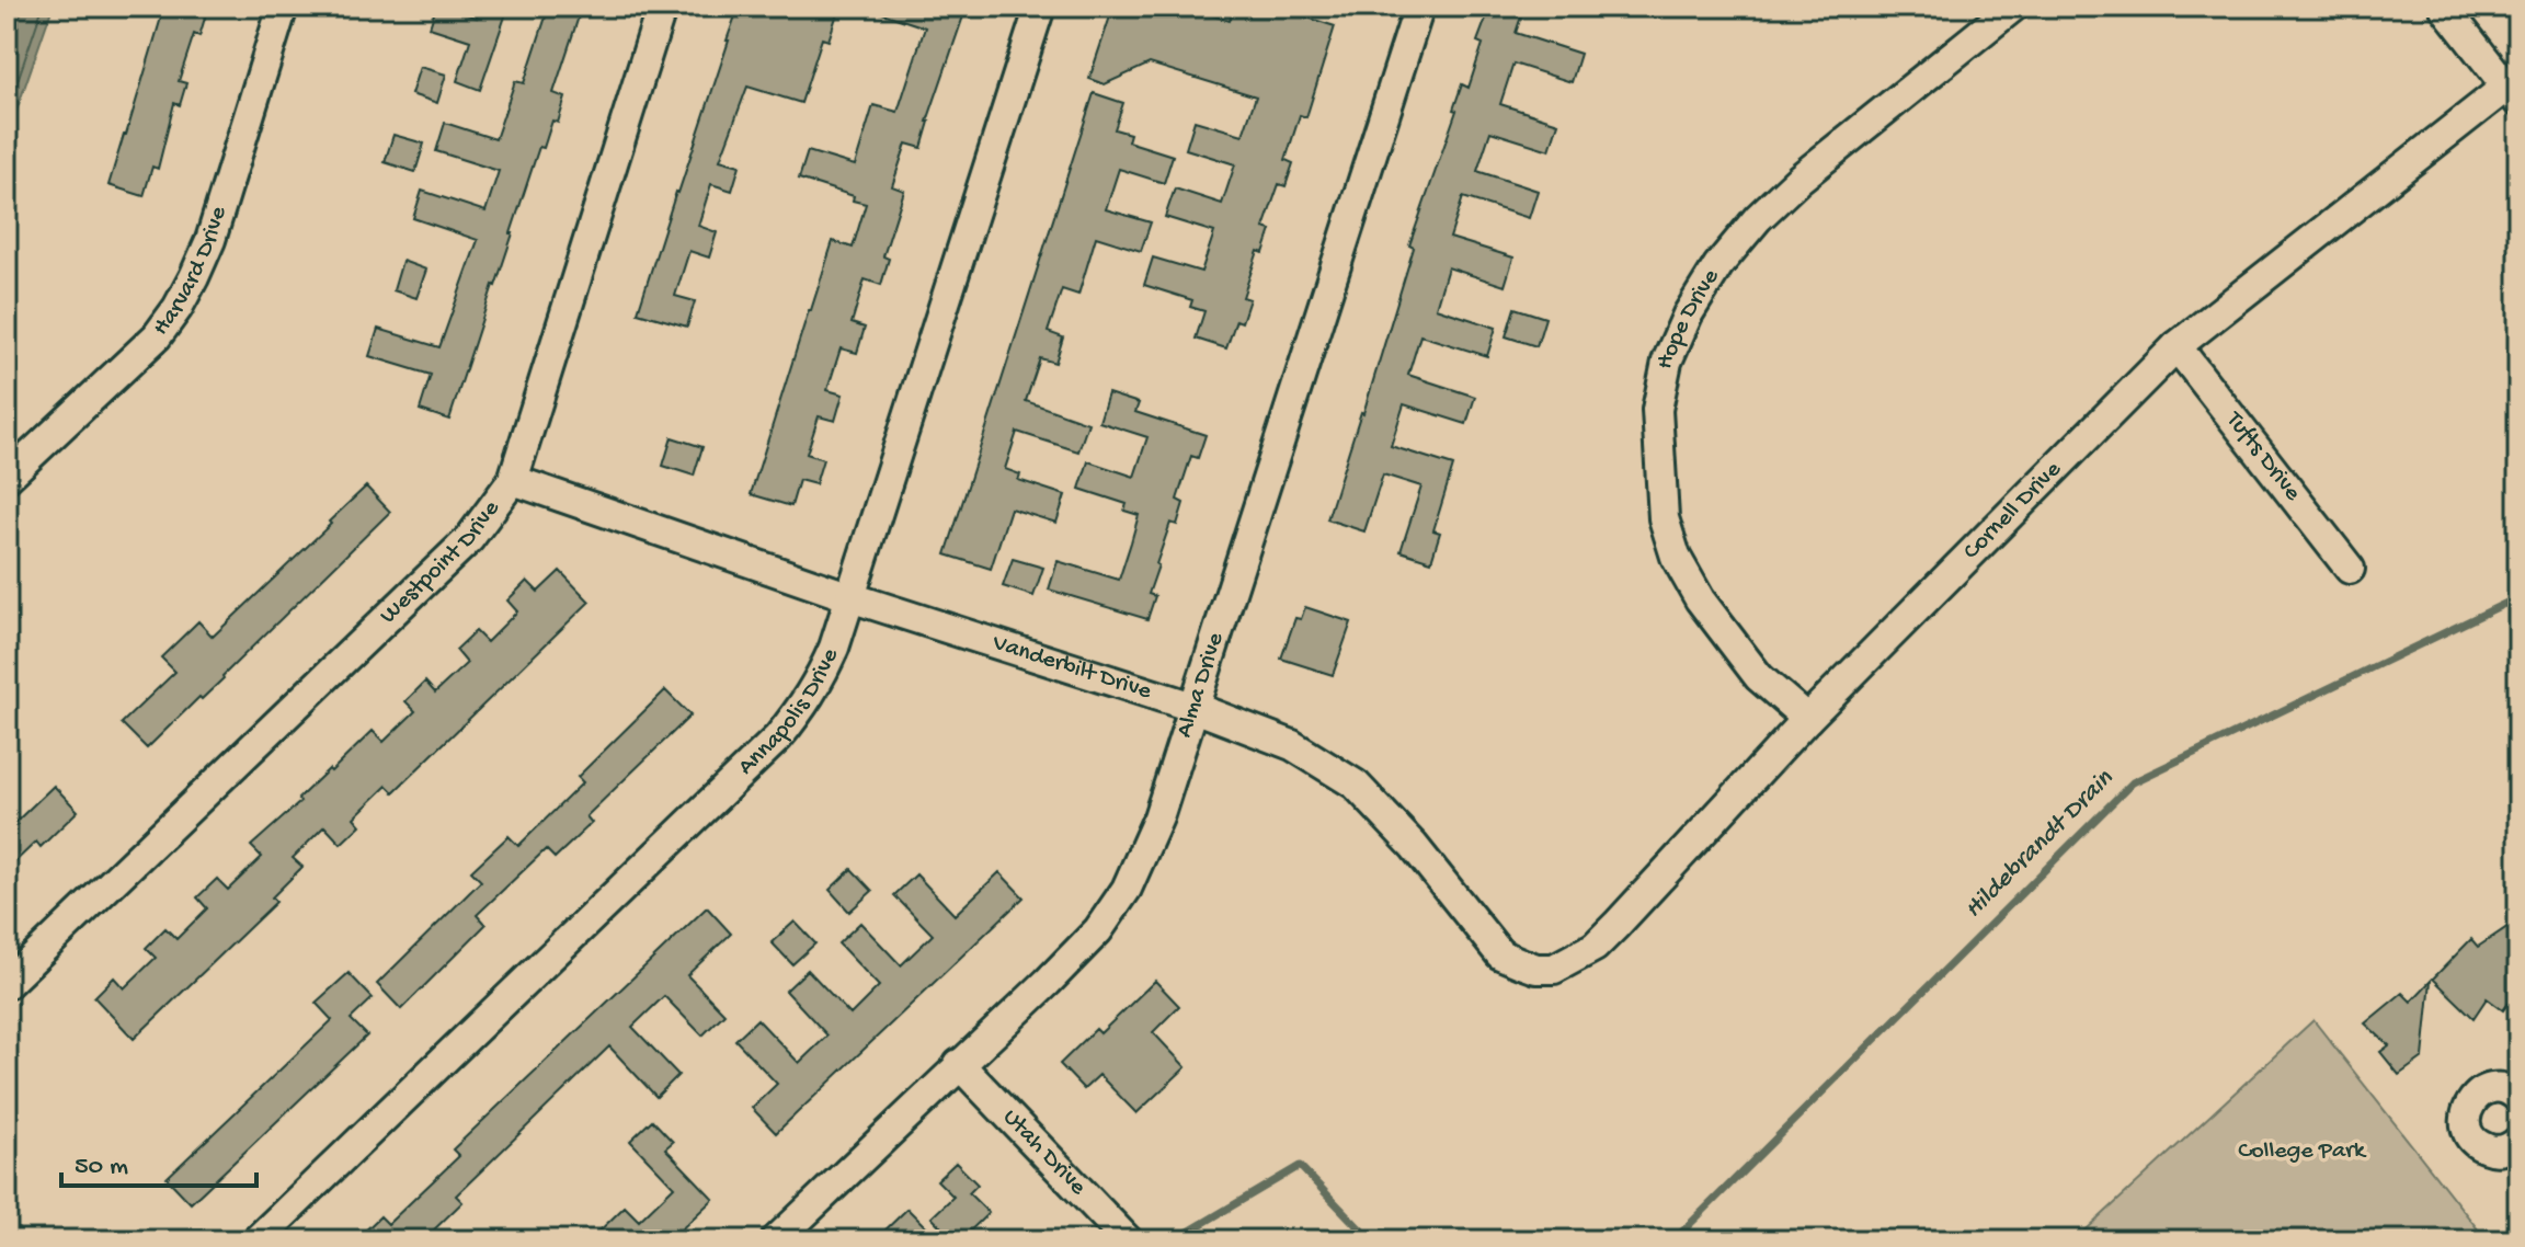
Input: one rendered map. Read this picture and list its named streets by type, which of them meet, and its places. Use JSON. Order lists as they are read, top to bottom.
{
  "streets": {
    "street": [
      "Harvard Drive",
      "Hope Drive",
      "Tufts Drive",
      "Cornell Drive",
      "Westpoint Drive",
      "Vanderbilt Drive",
      "Alma Drive",
      "Annapolis Drive",
      "Utah Drive"
    ]
  },
  "crossings": [
    ["Hope Drive", "Cornell Drive"],
    ["Tufts Drive", "Cornell Drive"],
    ["Cornell Drive", "Vanderbilt Drive"],
    ["Westpoint Drive", "Vanderbilt Drive"],
    ["Vanderbilt Drive", "Alma Drive"],
    ["Vanderbilt Drive", "Annapolis Drive"],
    ["Alma Drive", "Utah Drive"]
  ],
  "water": ["Hildebrandt Drain"],
  "parks": ["College Park"],
  "scale_bar": "50 m"
}
